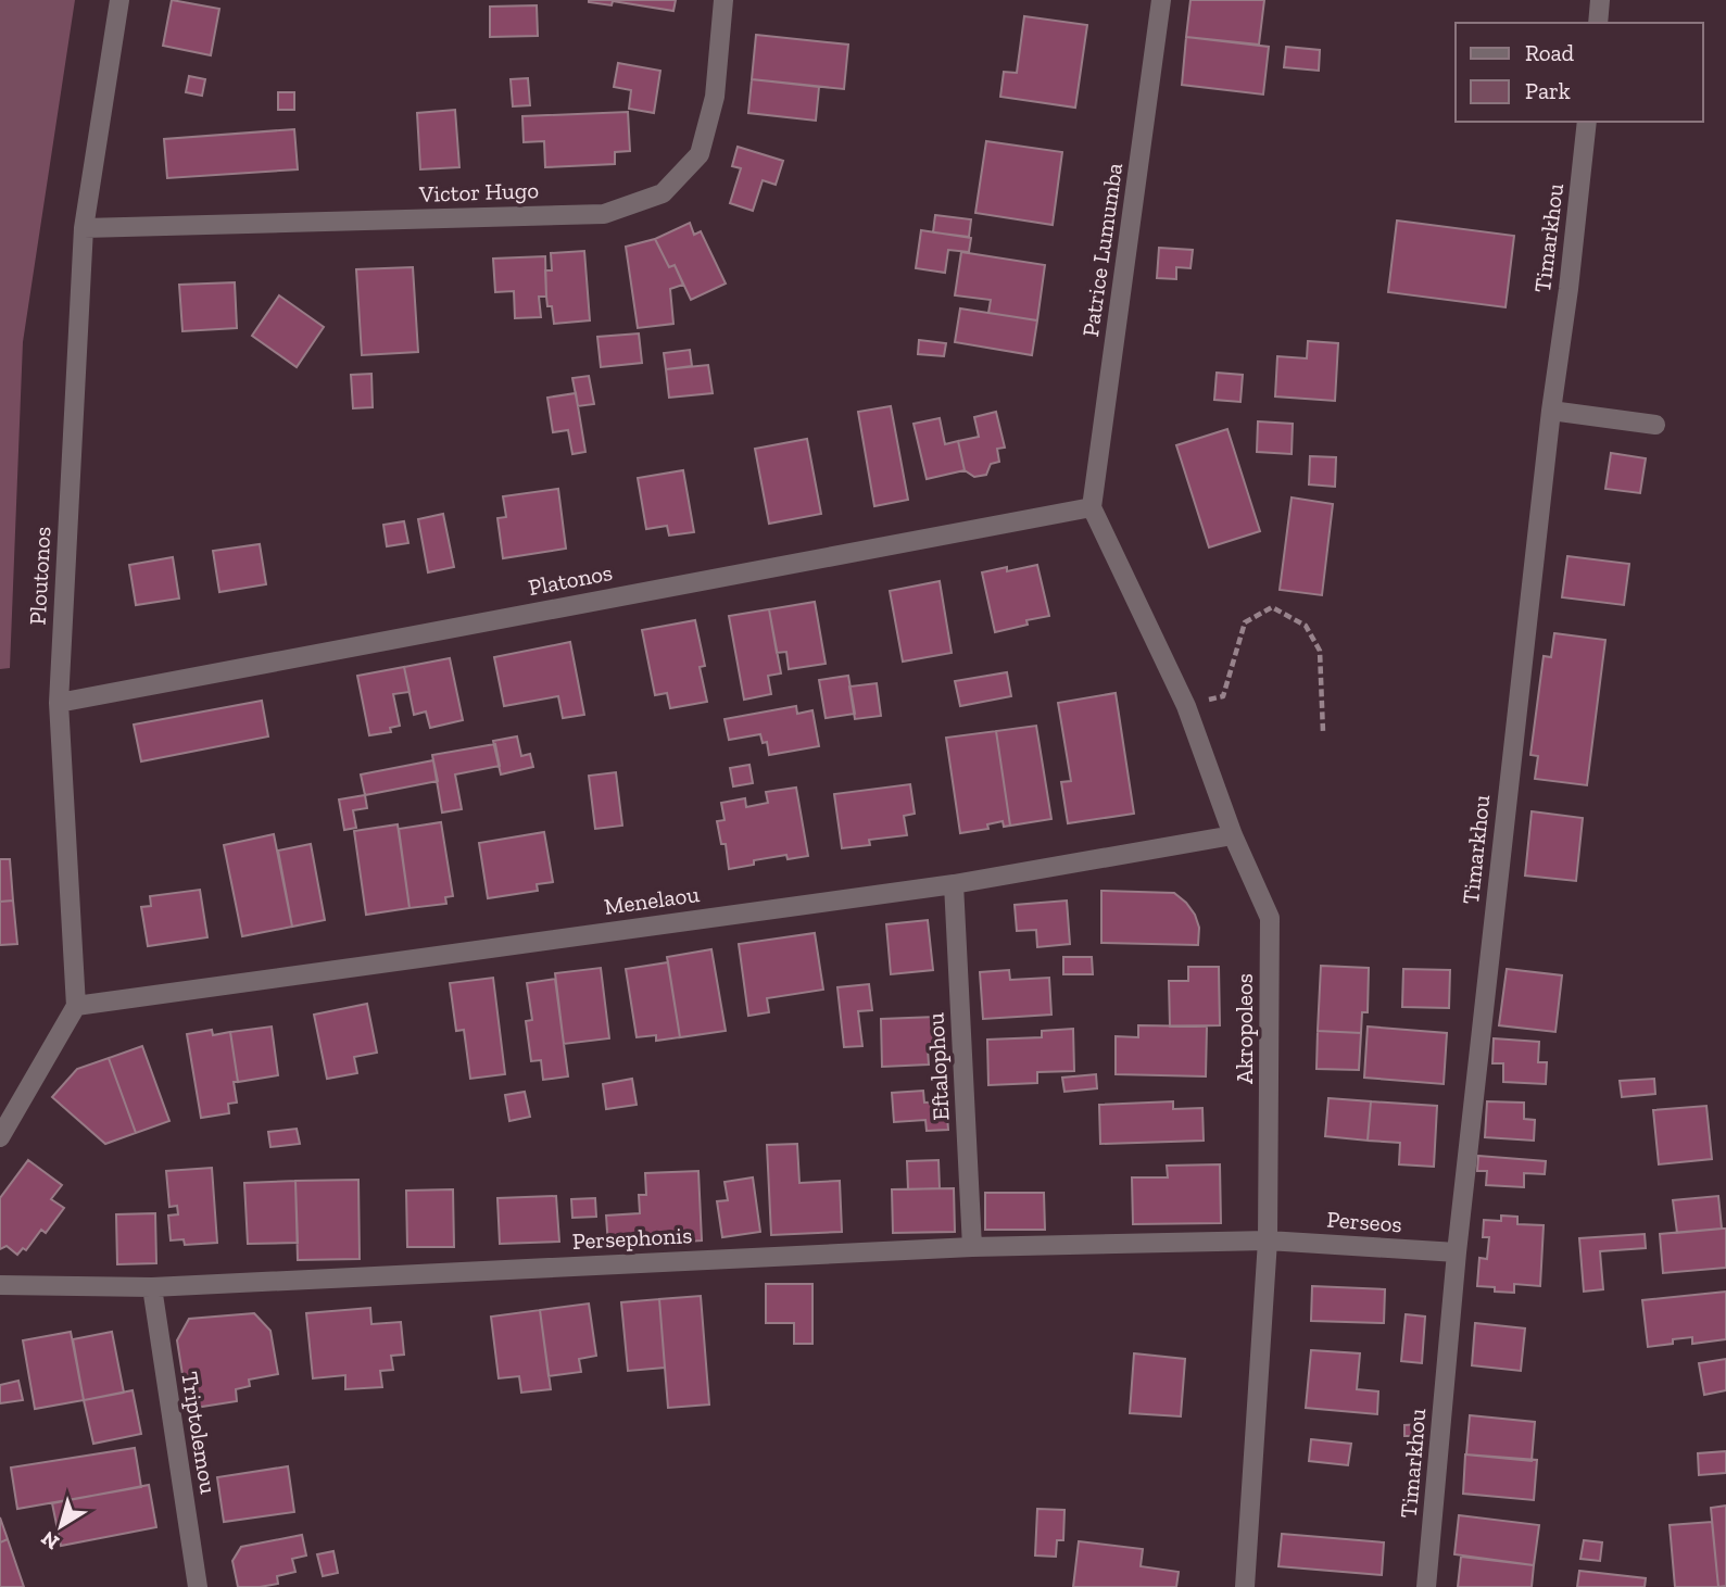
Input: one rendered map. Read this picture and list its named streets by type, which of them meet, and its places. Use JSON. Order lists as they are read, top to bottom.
{
  "streets": {
    "street": [
      "Victor Hugo",
      "Timarkhou",
      "Patrice Lumumba",
      "Ploutonos",
      "Platonos",
      "Menelaou",
      "Akropoleos",
      "Eftalophou",
      "Perseos",
      "Persephonis",
      "Triptolemou"
    ]
  },
  "crossings": [
    ["Victor Hugo", "Ploutonos"],
    ["Timarkhou", "Perseos"],
    ["Patrice Lumumba", "Platonos"],
    ["Patrice Lumumba", "Akropoleos"],
    ["Ploutonos", "Platonos"],
    ["Ploutonos", "Menelaou"],
    ["Platonos", "Akropoleos"],
    ["Menelaou", "Akropoleos"],
    ["Menelaou", "Eftalophou"],
    ["Akropoleos", "Perseos"],
    ["Akropoleos", "Persephonis"],
    ["Eftalophou", "Persephonis"],
    ["Perseos", "Persephonis"],
    ["Persephonis", "Triptolemou"]
  ],
  "legend": ["Road", "Park"],
  "north": "bottom left"
}
